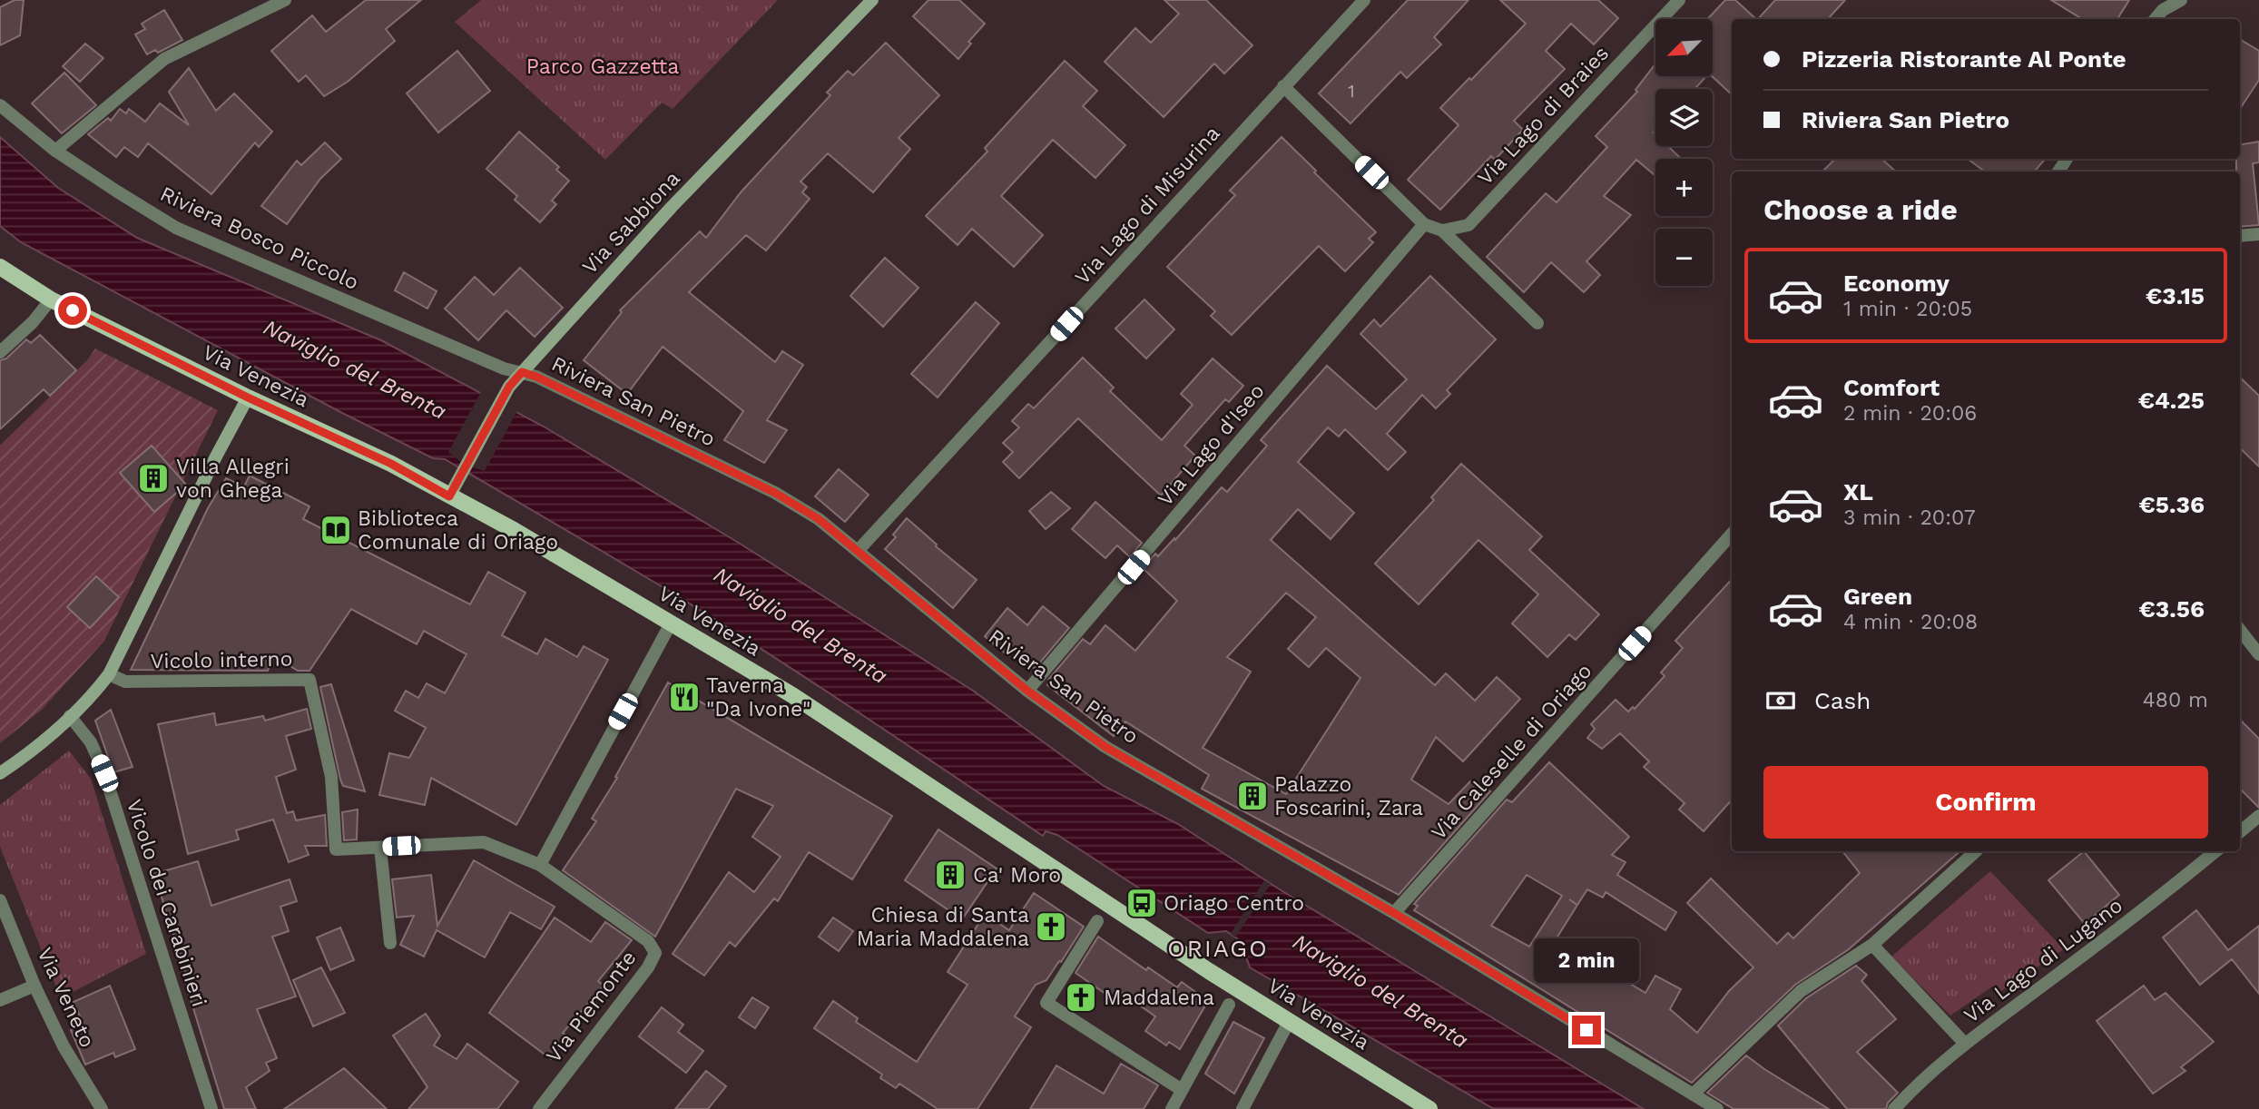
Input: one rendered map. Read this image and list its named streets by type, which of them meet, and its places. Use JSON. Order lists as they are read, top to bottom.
{
  "streets": {
    "main road": ["Via Venezia"],
    "street": [
      "Via Lago di Braies",
      "Via Lago di Misurina",
      "Via Sabbiona",
      "Riviera Bosco Piccolo",
      "Riviera San Pietro",
      "Via Lago d'Iseo",
      "Vicolo interno",
      "Via Caleselle di Oriago",
      "Vicolo dei Carabinieri",
      "Via Lago di Lugano",
      "Via Veneto",
      "Via Piemonte"
    ]
  },
  "crossings": [
    ["Via Lago di Misurina", "Riviera San Pietro"],
    ["Via Sabbiona", "Riviera Bosco Piccolo"],
    ["Via Sabbiona", "Via Venezia"],
    ["Via Sabbiona", "Riviera San Pietro"],
    ["Riviera Bosco Piccolo", "Riviera San Pietro"],
    ["Riviera San Pietro", "Via Lago d'Iseo"],
    ["Riviera San Pietro", "Via Caleselle di Oriago"],
    ["Vicolo interno", "Via Piemonte"]
  ],
  "districts": ["ORIAGO"],
  "water": ["Naviglio del Brenta"],
  "parks": ["Parco Gazzetta"],
  "places": {
    "building": ["Villa Allegri von Ghega", "Palazzo Foscarini, Zara", "Ca' Moro"],
    "library": ["Biblioteca Comunale di Oriago"],
    "restaurant": ["Taverna \"Da Ivone\""],
    "bus stop": ["Oriago Centro"],
    "church": ["Chiesa di Santa Maria Maddalena", "Maddalena"]
  },
  "house_numbers": ["1"],
  "north": "bottom left",
  "page": {
    "map_buttons": ["+", "−"],
    "banner": ["Pizzeria Ristorante Al Ponte", "Riviera San Pietro"],
    "heading": "Choose a ride",
    "list": [
      {
        "name": "Economy",
        "note": "1 min · 20:05",
        "value": "€3.15"
      },
      {
        "name": "Comfort",
        "note": "2 min · 20:06",
        "value": "€4.25"
      },
      {
        "name": "XL",
        "note": "3 min · 20:07",
        "value": "€5.36"
      },
      {
        "name": "Green",
        "note": "4 min · 20:08",
        "value": "€3.56"
      }
    ],
    "pay": ["Cash", "480 m"],
    "buttons": "Confirm",
    "bubble": "2 min"
  }
}
